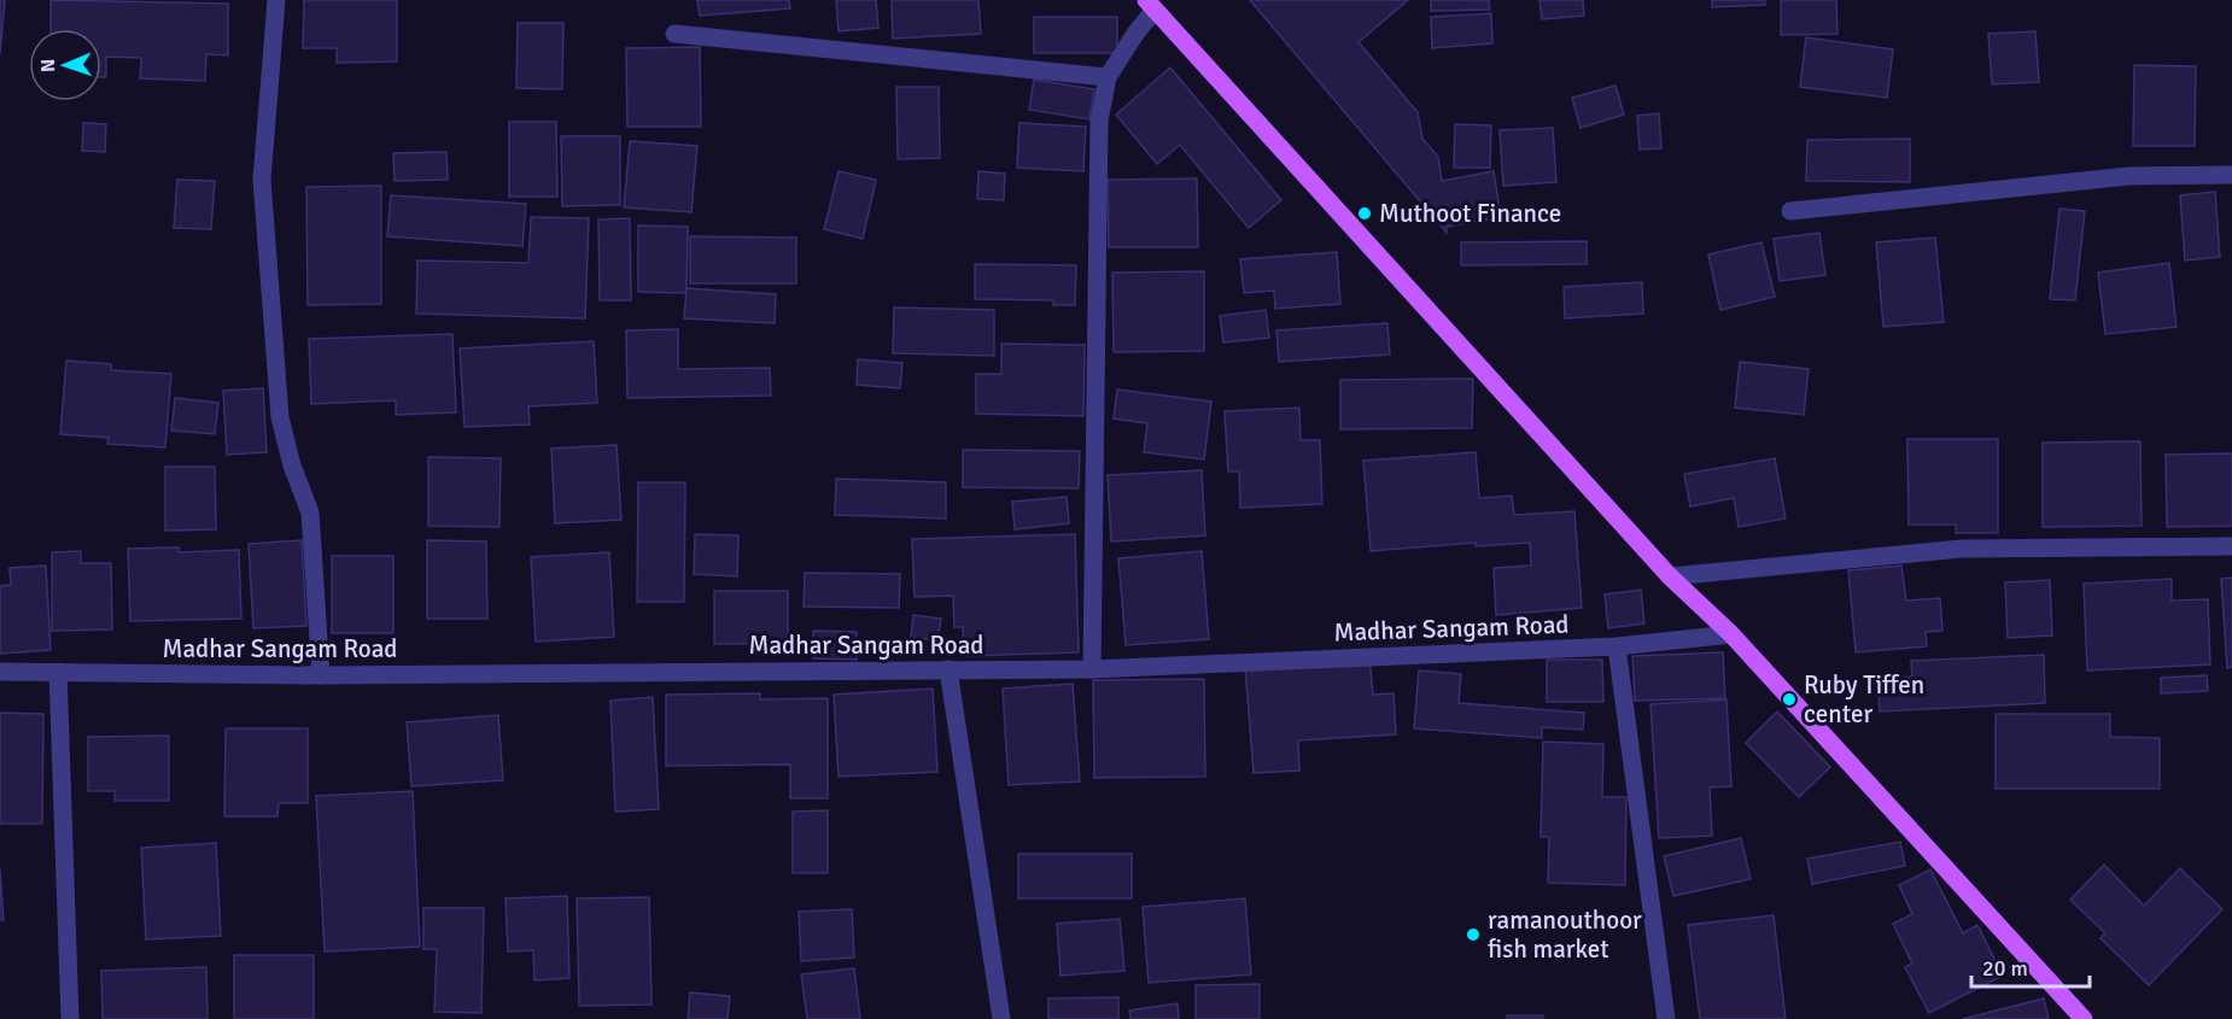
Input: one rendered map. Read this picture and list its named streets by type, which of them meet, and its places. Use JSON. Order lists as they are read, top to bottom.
{
  "streets": {
    "street": ["Madhar Sangam Road"]
  },
  "places": ["Muthoot Finance", "Ruby Tiffen center", "ramanouthoor fish market"],
  "scale_bar": "20 m",
  "north": "left"
}
